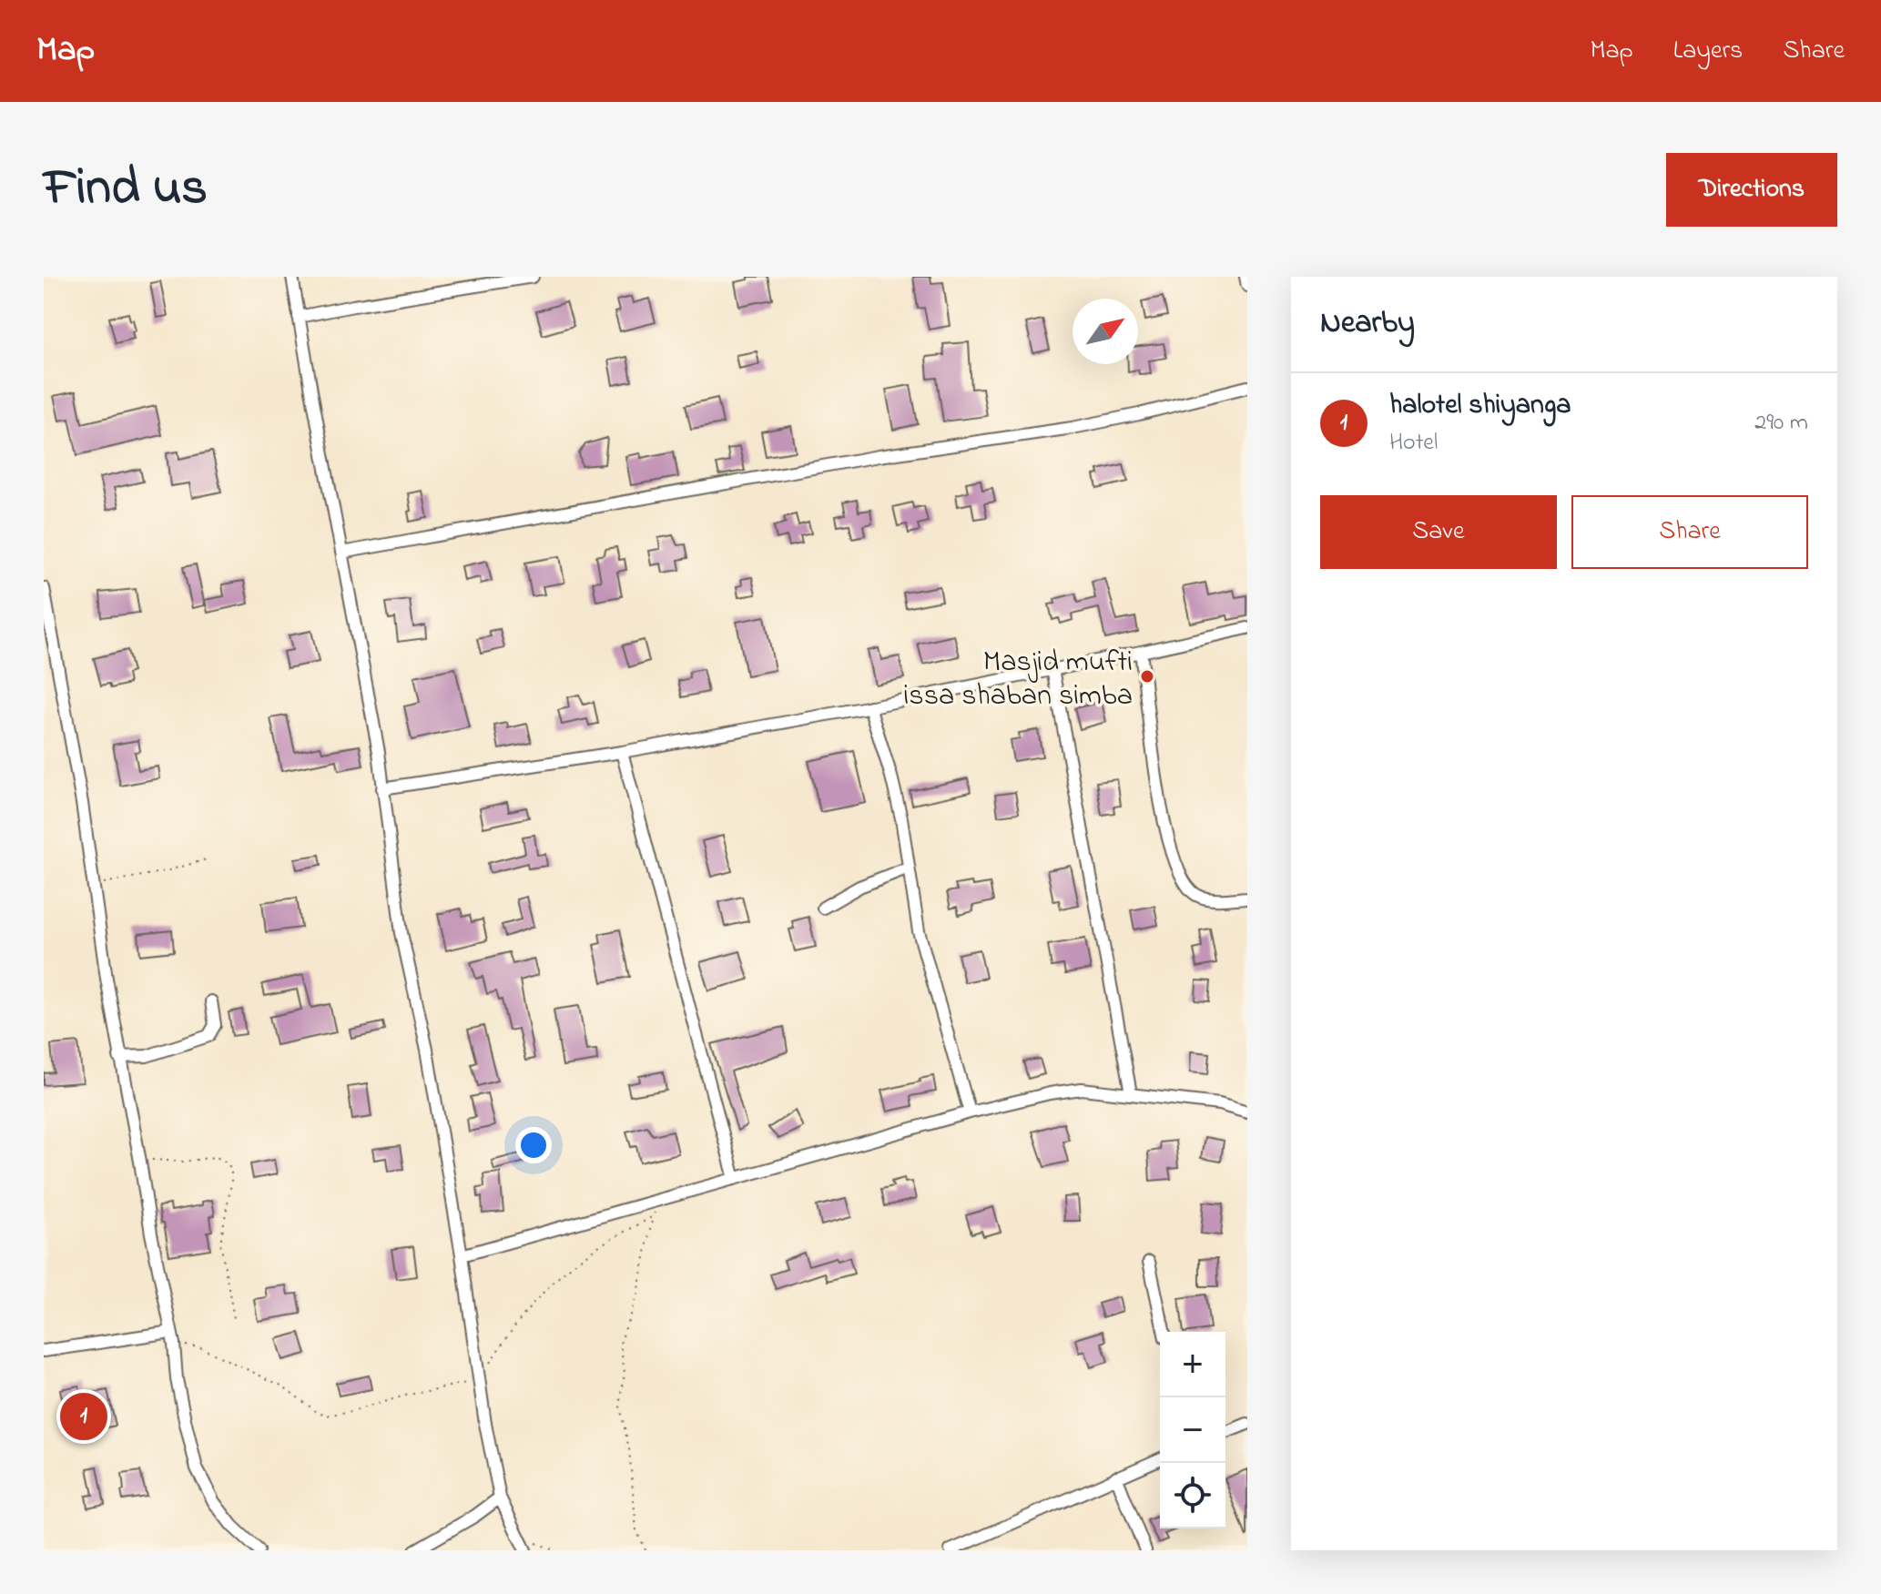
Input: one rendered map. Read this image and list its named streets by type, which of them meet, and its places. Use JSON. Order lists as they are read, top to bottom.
{
  "places": ["Masjid mufti issa shaban simba"],
  "north": "top right",
  "page": {
    "header": "Map",
    "nav": ["Map", "Layers", "Share"],
    "title": "Find us",
    "buttons": [
      "Directions",
      ["Save", "Share"]
    ],
    "heading": "Nearby",
    "list": [
      {
        "mark": "1",
        "name": "halotel shiyanga",
        "note": "Hotel",
        "value": "290 m"
      }
    ],
    "map_buttons": ["+", "−"],
    "pins": "1"
  }
}
